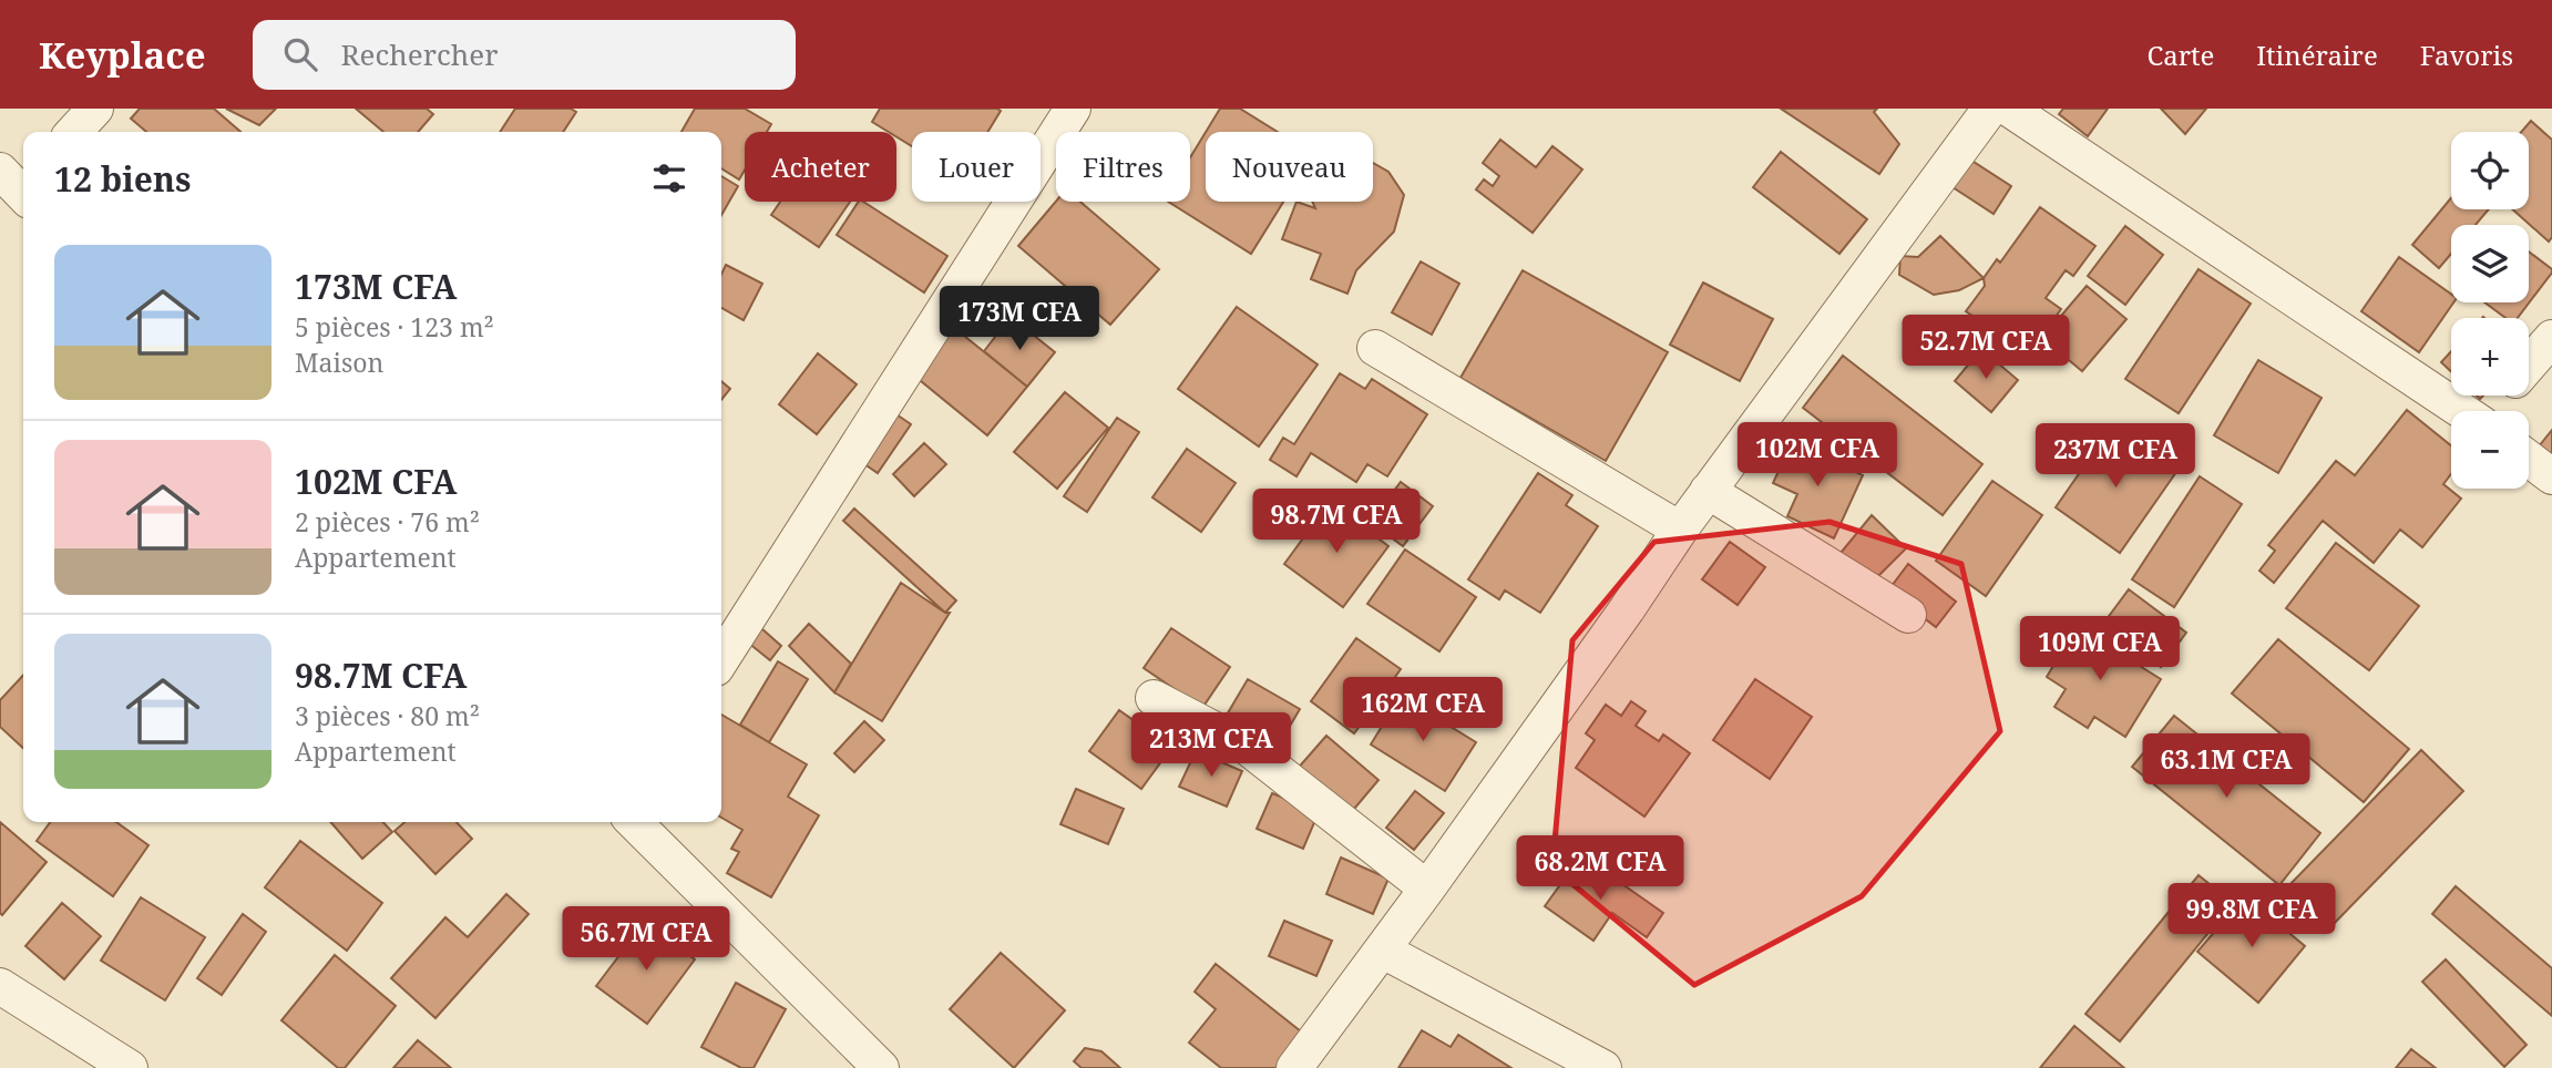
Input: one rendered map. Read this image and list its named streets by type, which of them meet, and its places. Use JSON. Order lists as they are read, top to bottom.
{
  "page": {
    "header": "Keyplace",
    "search": "Rechercher",
    "nav": ["Carte", "Itinéraire", "Favoris"],
    "map_buttons": ["+", "−"],
    "chip": [
      "Acheter",
      "Louer",
      "Filtres",
      "Nouveau"
    ],
    "heading": "12 biens",
    "list": [
      {
        "name": "173M CFA",
        "note": "5 pièces · 123 m² · Maison"
      },
      {
        "name": "102M CFA",
        "note": "2 pièces · 76 m² · Appartement"
      },
      {
        "name": "98.7M CFA",
        "note": "3 pièces · 80 m² · Appartement"
      }
    ],
    "price": [
      "173M CFA",
      "52.7M CFA",
      "102M CFA",
      "237M CFA",
      "98.7M CFA",
      "109M CFA",
      "162M CFA",
      "213M CFA",
      "63.1M CFA",
      "68.2M CFA",
      "99.8M CFA",
      "56.7M CFA"
    ]
  }
}
